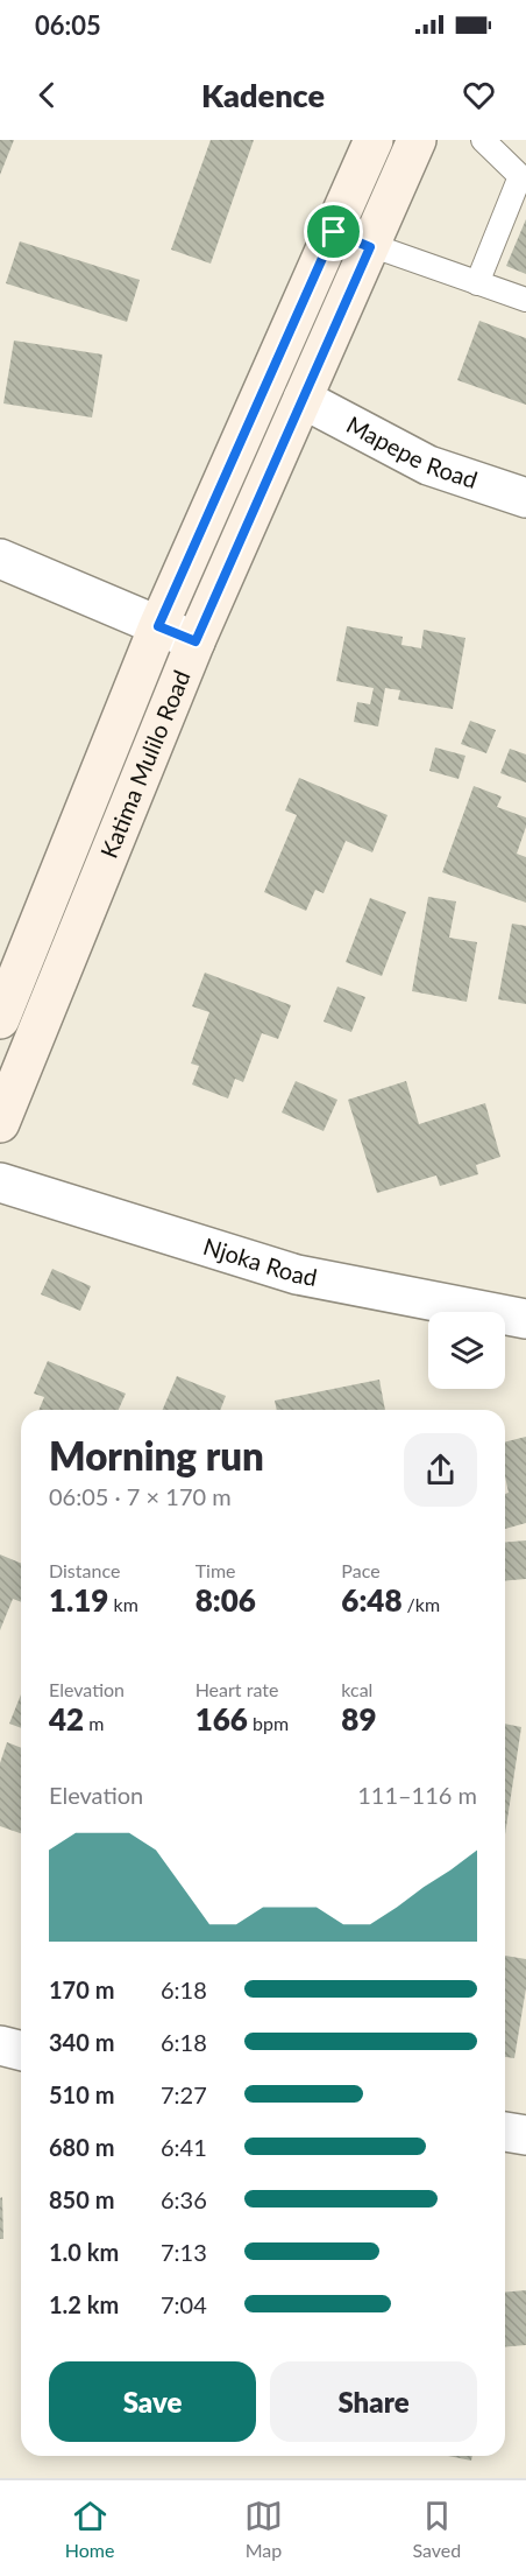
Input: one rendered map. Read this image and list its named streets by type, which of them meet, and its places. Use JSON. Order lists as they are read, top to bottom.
{
  "streets": {
    "main road": ["Katima Mulilo Road"],
    "street": ["Mapepe Road", "Njoka Road"]
  },
  "crossings": [
    ["Mapepe Road", "Katima Mulilo Road"]
  ],
  "page": {
    "status": "06:05",
    "header": "Kadence",
    "heading": ["Morning run", "06:05 · 7 × 170 m"],
    "stats": [
      ["Distance", "1.19 km"],
      ["Time", "8:06"],
      ["Pace", "6:48 /km"],
      ["Elevation", "42 m"],
      ["Heart rate", "166 bpm"],
      ["kcal", "89"]
    ],
    "chart": ["Elevation", "111–116 m"],
    "list": [
      {
        "name": "170 m",
        "note": "6:18"
      },
      {
        "name": "340 m",
        "note": "6:18"
      },
      {
        "name": "510 m",
        "note": "7:27"
      },
      {
        "name": "680 m",
        "note": "6:41"
      },
      {
        "name": "850 m",
        "note": "6:36"
      },
      {
        "name": "1.0 km",
        "note": "7:13"
      },
      {
        "name": "1.2 km",
        "note": "7:04"
      }
    ],
    "buttons": ["Save", "Share"],
    "tabs": ["Home", "Map", "Saved"]
  }
}
